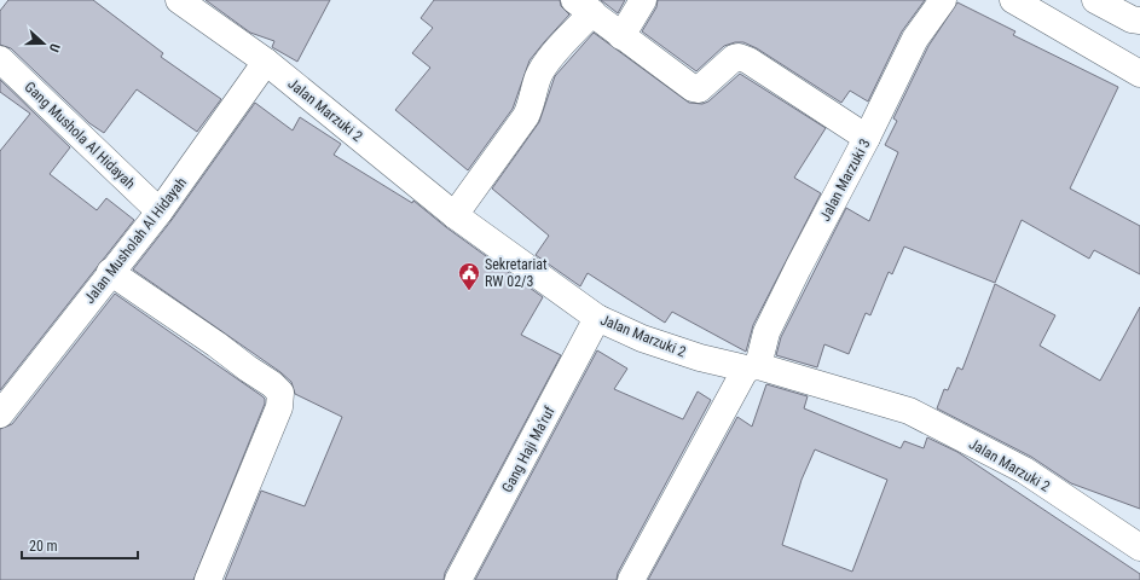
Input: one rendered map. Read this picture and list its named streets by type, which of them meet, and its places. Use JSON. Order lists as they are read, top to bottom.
{
  "streets": {
    "street": [
      "Jalan Marzuki 2",
      "Gang Mushola Al Hidayah",
      "Jalan Marzuki 3",
      "Jalan Musholah Al Hidayah",
      "Gang Haji Ma'ruf"
    ]
  },
  "crossings": [
    ["Jalan Marzuki 2", "Jalan Marzuki 3"],
    ["Jalan Marzuki 2", "Jalan Musholah Al Hidayah"],
    ["Jalan Marzuki 2", "Gang Haji Ma'ruf"],
    ["Gang Mushola Al Hidayah", "Jalan Musholah Al Hidayah"]
  ],
  "places": {
    "public building": ["Sekretariat RW 02/3"]
  },
  "scale_bar": "20 m",
  "north": "right"
}
